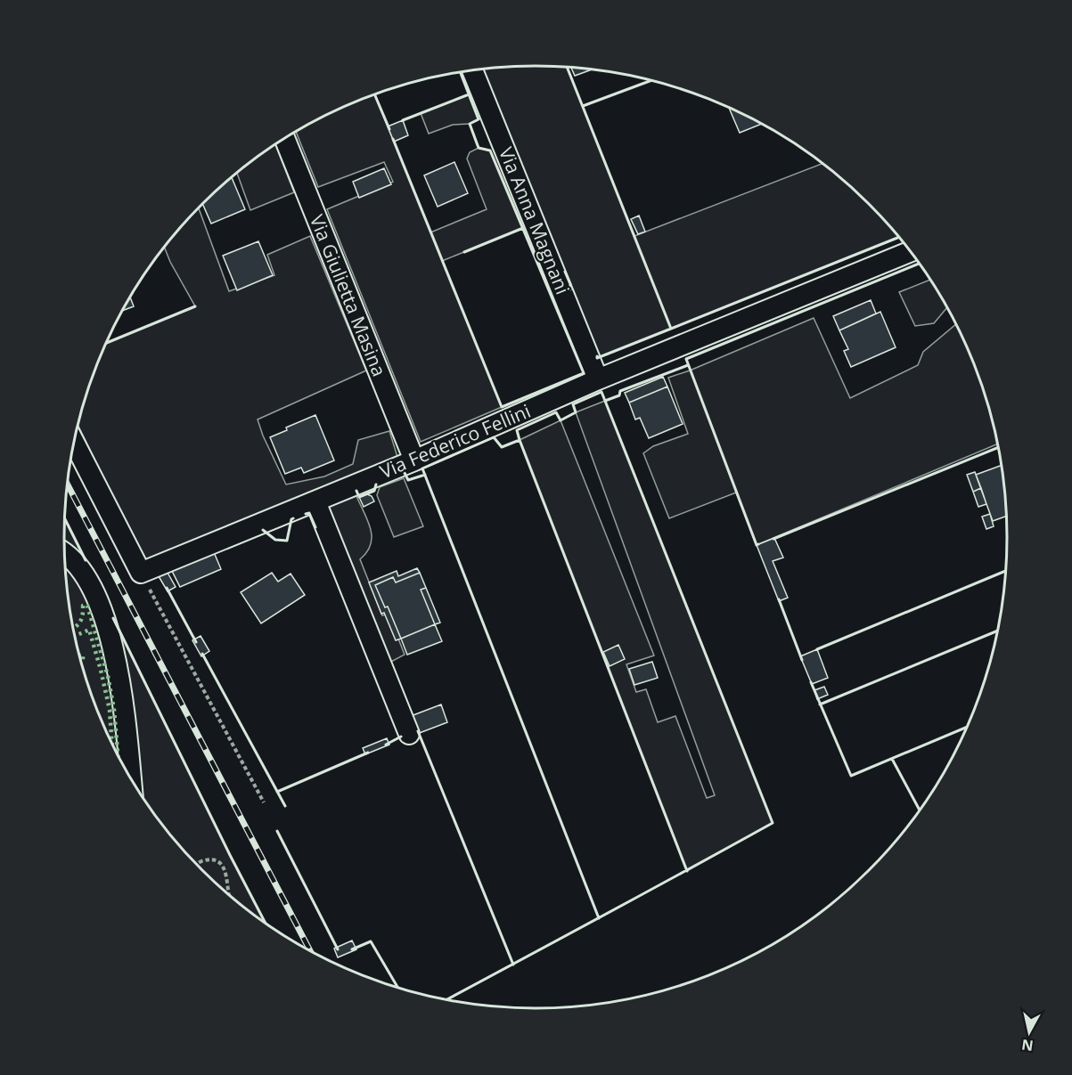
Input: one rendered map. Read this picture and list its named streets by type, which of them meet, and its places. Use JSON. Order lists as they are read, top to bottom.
{
  "streets": {
    "street": ["Via Anna Magnani", "Via Giulietta Masina", "Via Federico Fellini"]
  },
  "crossings": [
    ["Via Anna Magnani", "Via Federico Fellini"],
    ["Via Giulietta Masina", "Via Federico Fellini"]
  ],
  "north": "bottom"
}
